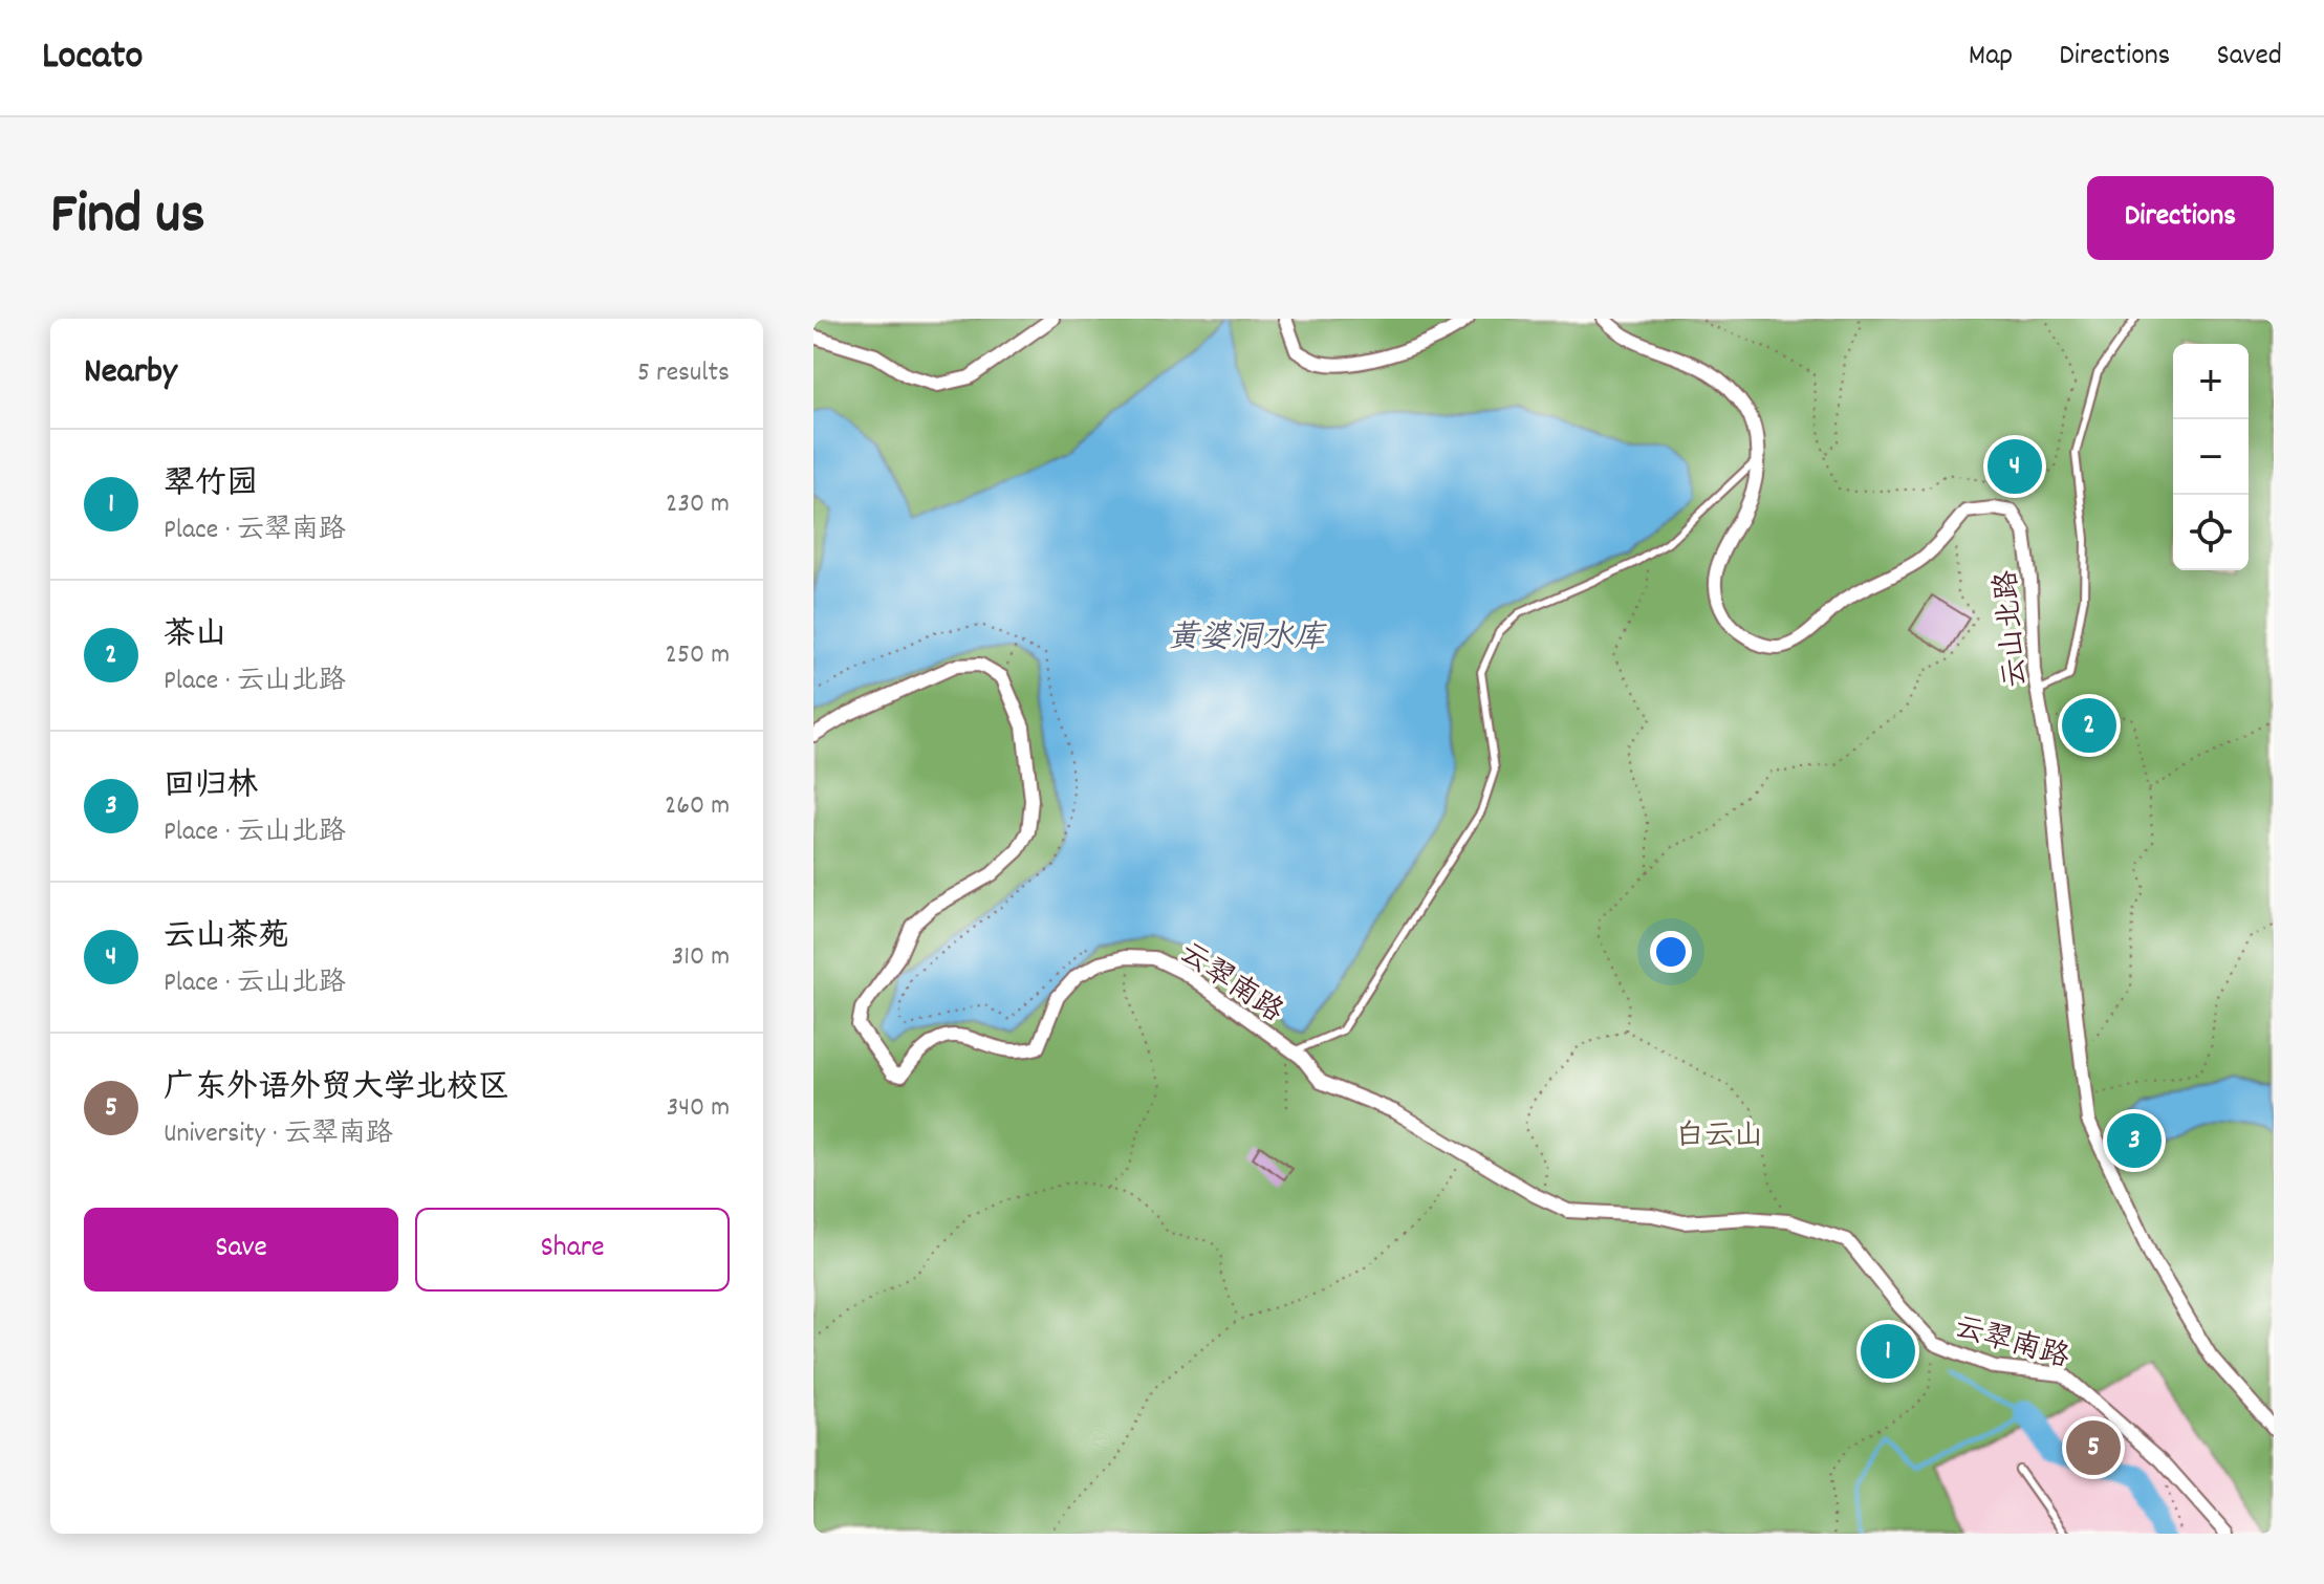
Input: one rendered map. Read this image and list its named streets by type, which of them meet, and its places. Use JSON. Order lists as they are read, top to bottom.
{
  "streets": {
    "street": ["云山北路", "云翠南路"]
  },
  "water": ["黄婆洞水库"],
  "parks": ["白云山"],
  "page": {
    "header": "Locato",
    "nav": ["Map", "Directions", "Saved"],
    "title": "Find us",
    "buttons": [
      "Directions",
      ["Save", "Share"]
    ],
    "heading": ["Nearby", "5 results"],
    "map_buttons": ["+", "−"],
    "list": [
      {
        "mark": "1",
        "name": "翠竹园",
        "note": "Place · 云翠南路",
        "value": "230 m"
      },
      {
        "mark": "2",
        "name": "茶山",
        "note": "Place · 云山北路",
        "value": "250 m"
      },
      {
        "mark": "3",
        "name": "回归林",
        "note": "Place · 云山北路",
        "value": "260 m"
      },
      {
        "mark": "4",
        "name": "云山茶苑",
        "note": "Place · 云山北路",
        "value": "310 m"
      },
      {
        "mark": "5",
        "name": "广东外语外贸大学北校区",
        "note": "University · 云翠南路",
        "value": "340 m"
      }
    ],
    "pins": [
      "4",
      "2",
      "3",
      "1",
      "5"
    ]
  }
}
